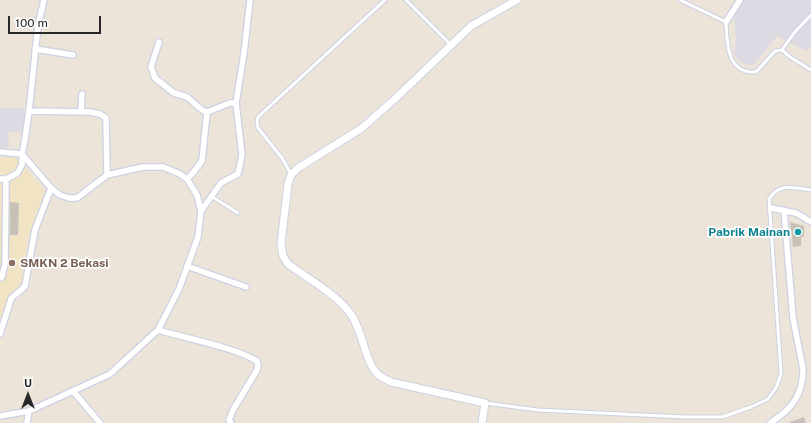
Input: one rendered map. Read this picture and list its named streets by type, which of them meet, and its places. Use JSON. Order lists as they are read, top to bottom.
{
  "places": ["Pabrik Mainan", "SMKN 2 Bekasi"],
  "scale_bar": "100 m",
  "north": "top"
}
